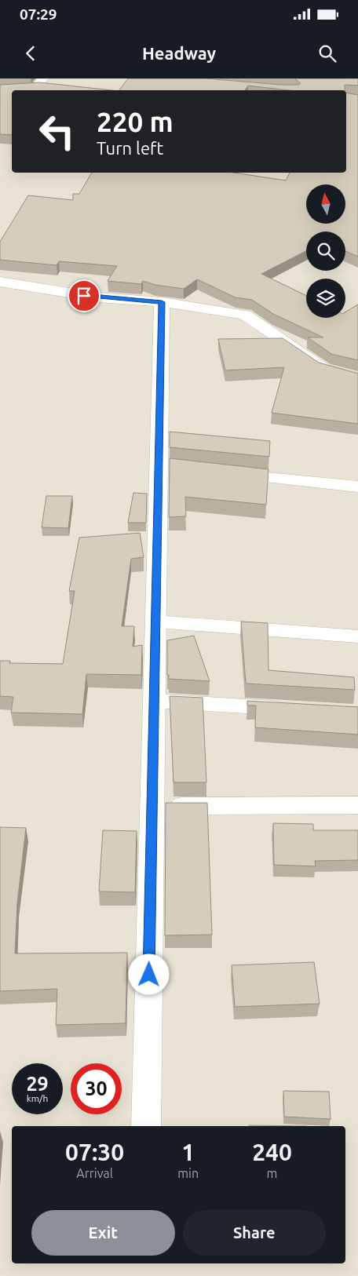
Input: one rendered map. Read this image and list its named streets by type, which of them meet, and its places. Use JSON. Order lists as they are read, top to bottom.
{
  "north": "top",
  "page": {
    "status": "07:29",
    "header": "Headway",
    "turn": ["220 m", "Turn left"],
    "speed": "29 km/h",
    "limit": "30",
    "eta": [
      "07:30",
      "Arrival",
      "1",
      "min",
      "240",
      "m"
    ],
    "buttons": ["Exit", "Share"]
  }
}
